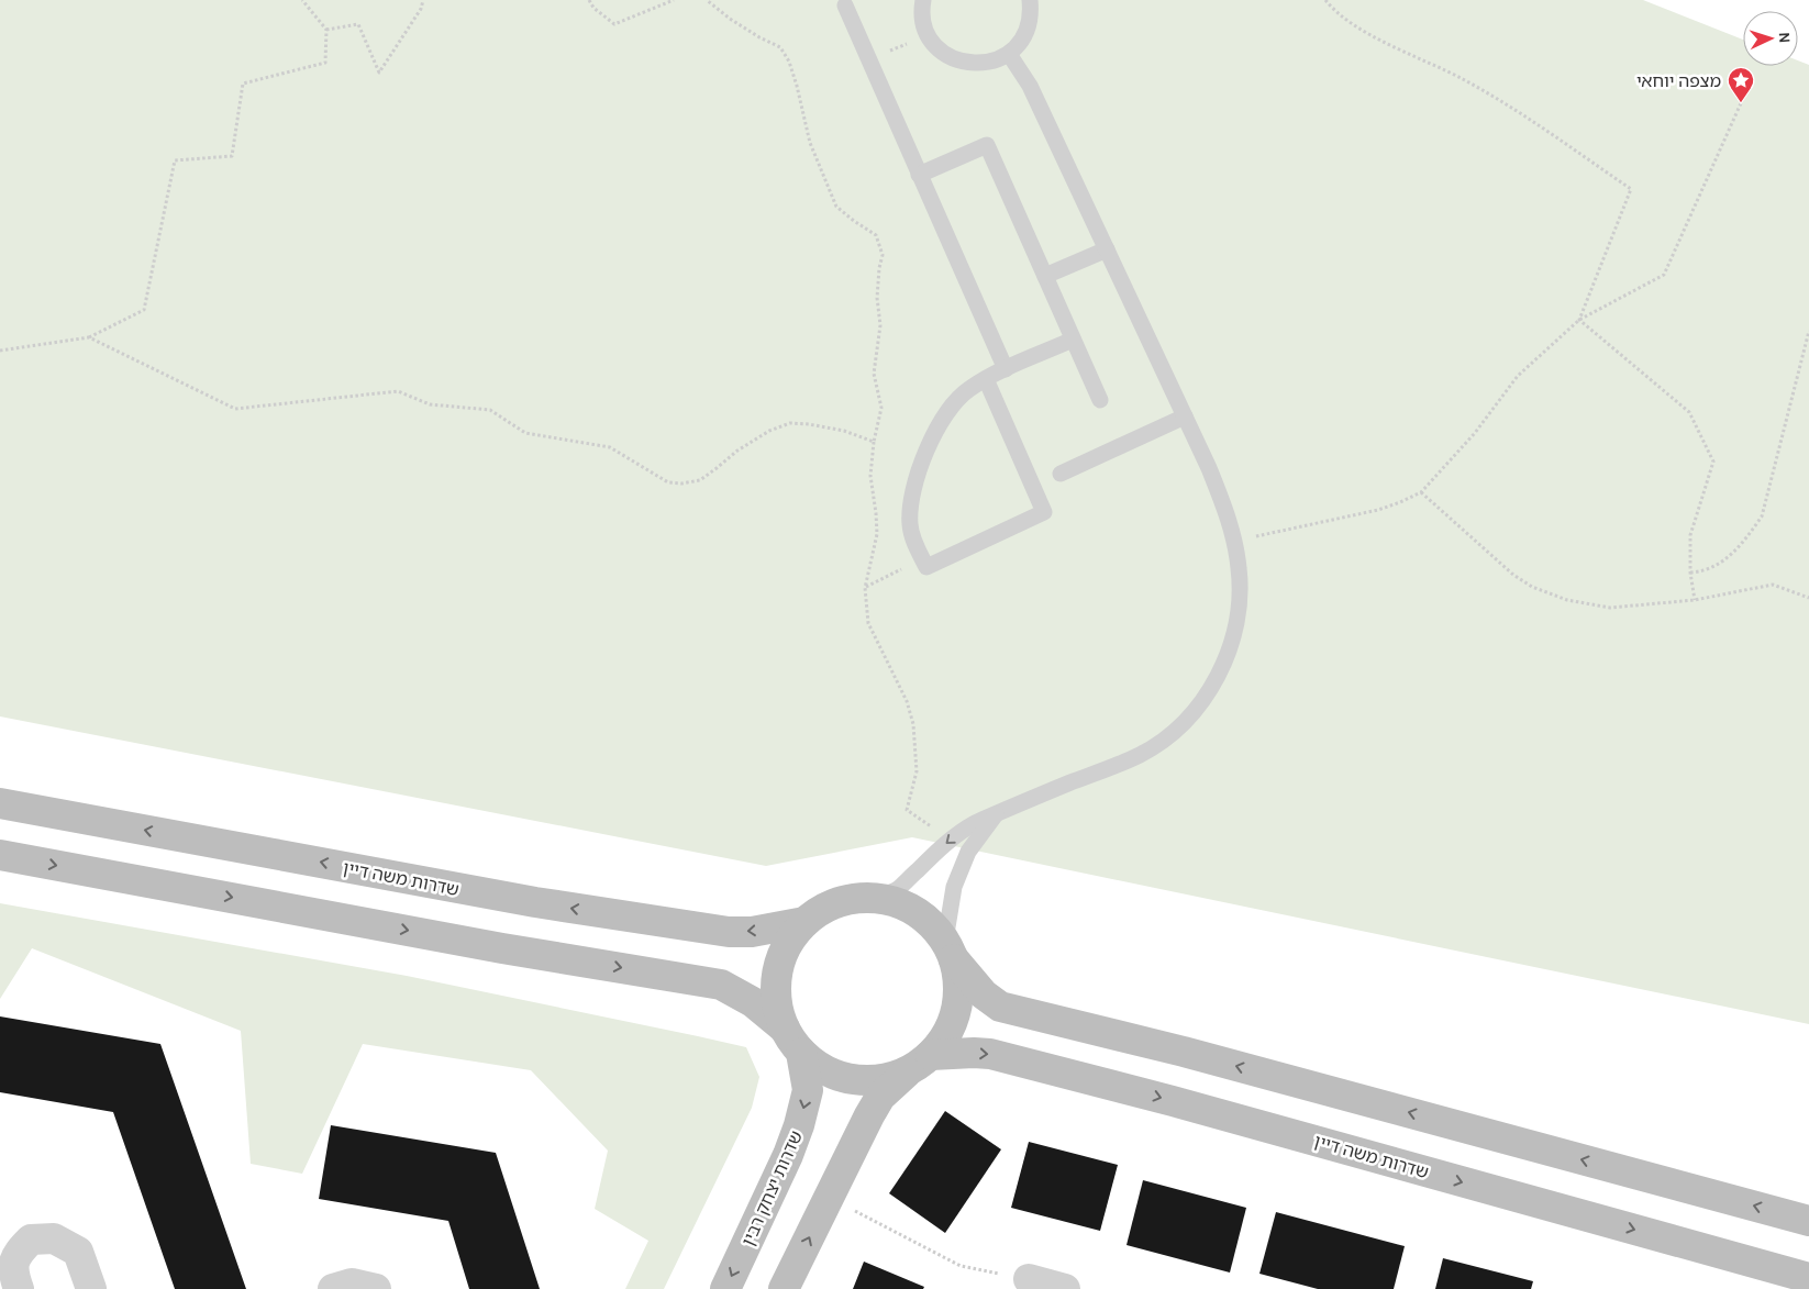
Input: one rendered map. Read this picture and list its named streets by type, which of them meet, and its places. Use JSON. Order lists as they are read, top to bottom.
{
  "streets": {
    "main road": ["שדרות משה דיין", "שדרות יצחק רבין"]
  },
  "crossings": [
    ["שדרות משה דיין", "שדרות יצחק רבין"]
  ],
  "places": {
    "place": ["מצפה יוחאי"]
  },
  "north": "right"
}
